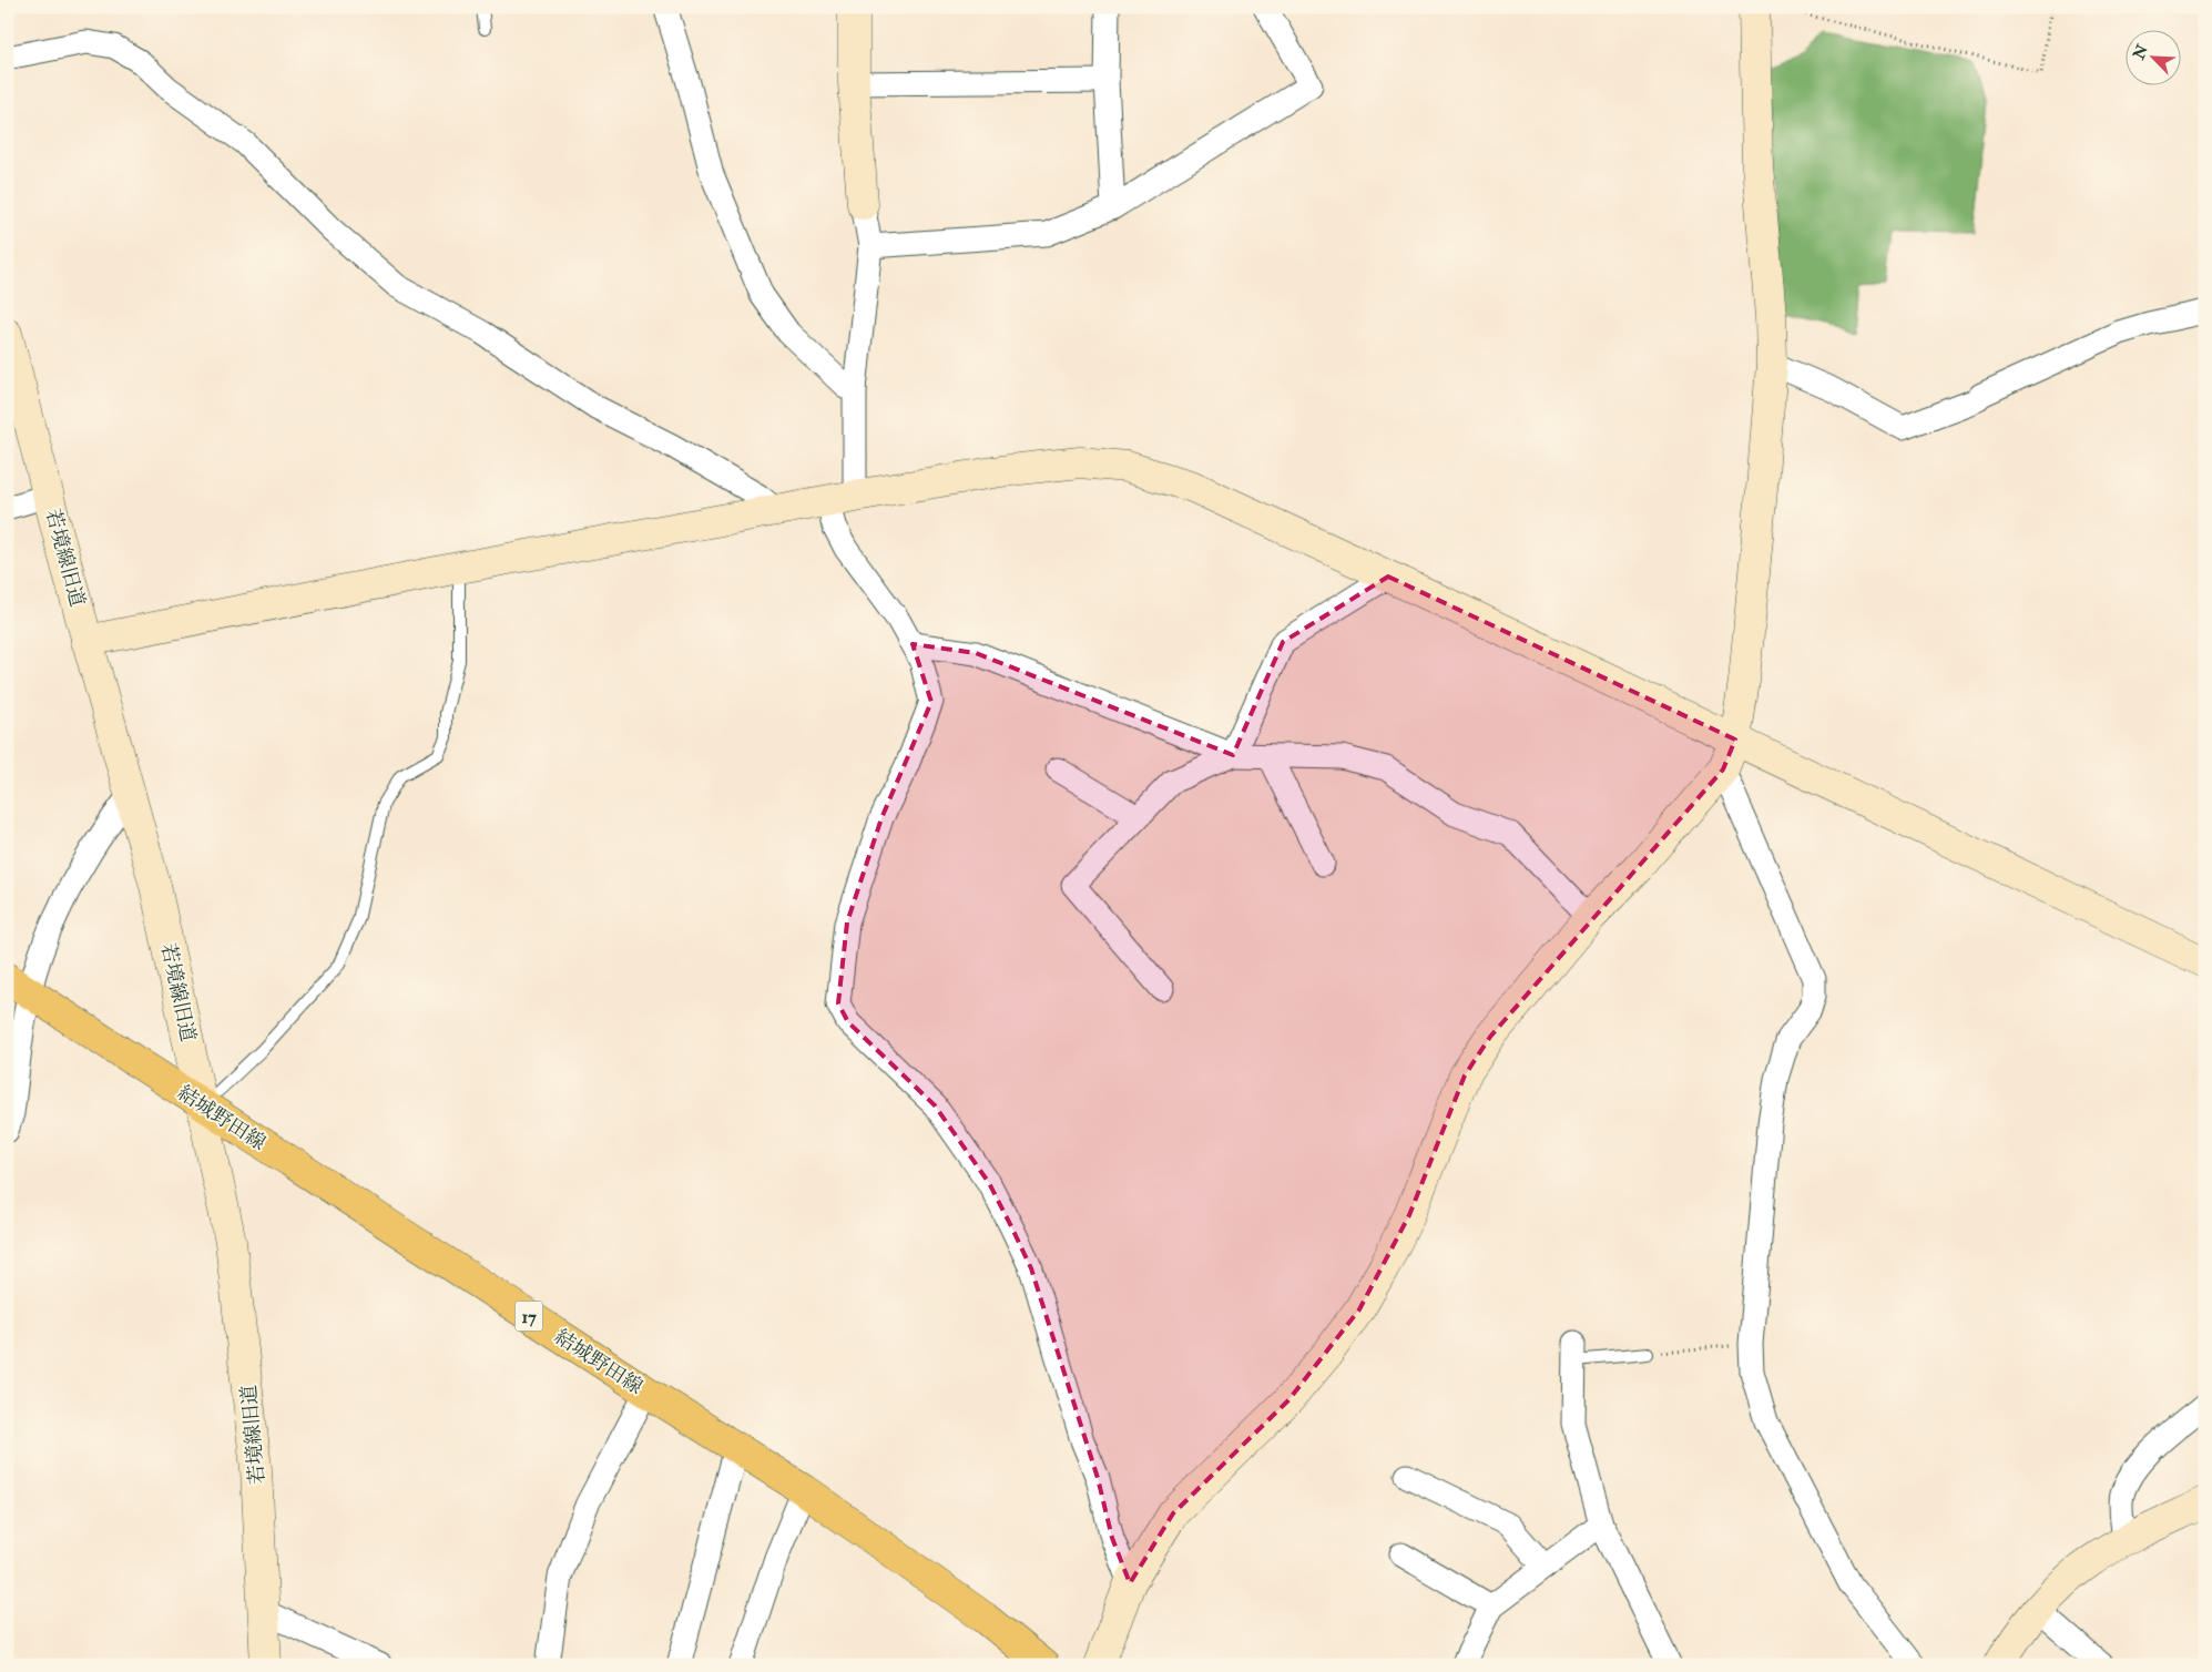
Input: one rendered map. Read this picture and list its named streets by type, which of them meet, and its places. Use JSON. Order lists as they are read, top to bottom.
{
  "streets": {
    "main road": ["結城野田線", "17"],
    "street": ["若境線旧道"]
  },
  "crossings": [
    ["若境線旧道", "結城野田線"]
  ],
  "north": "top left"
}
